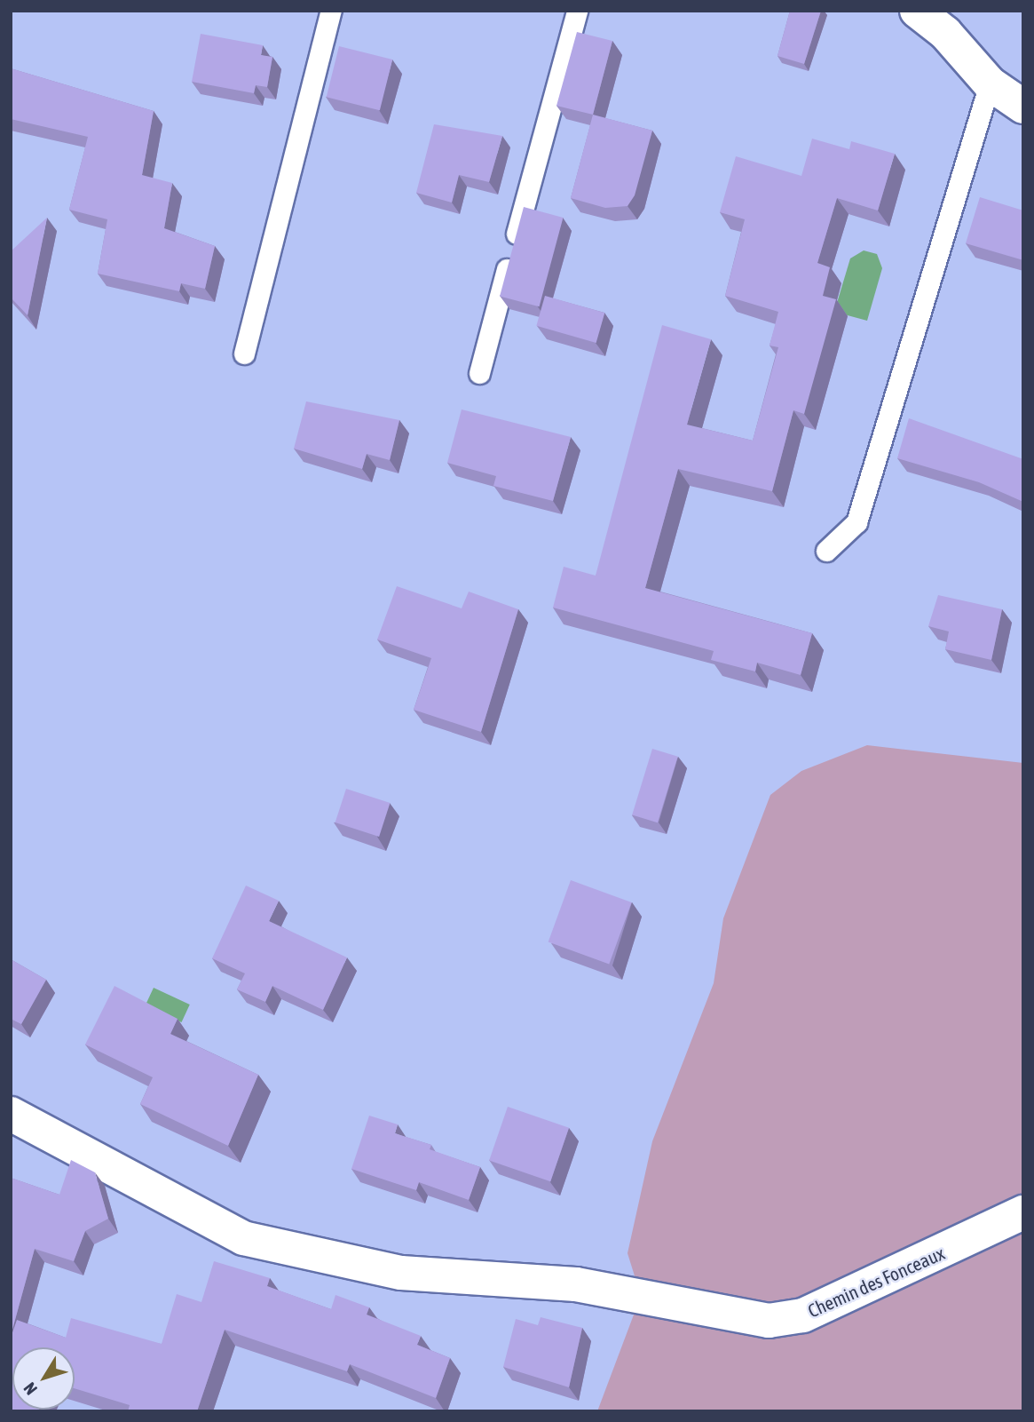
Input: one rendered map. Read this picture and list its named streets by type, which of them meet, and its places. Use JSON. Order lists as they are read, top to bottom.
{
  "streets": {
    "street": ["Chemin des Fonceaux"]
  },
  "north": "bottom left"
}
